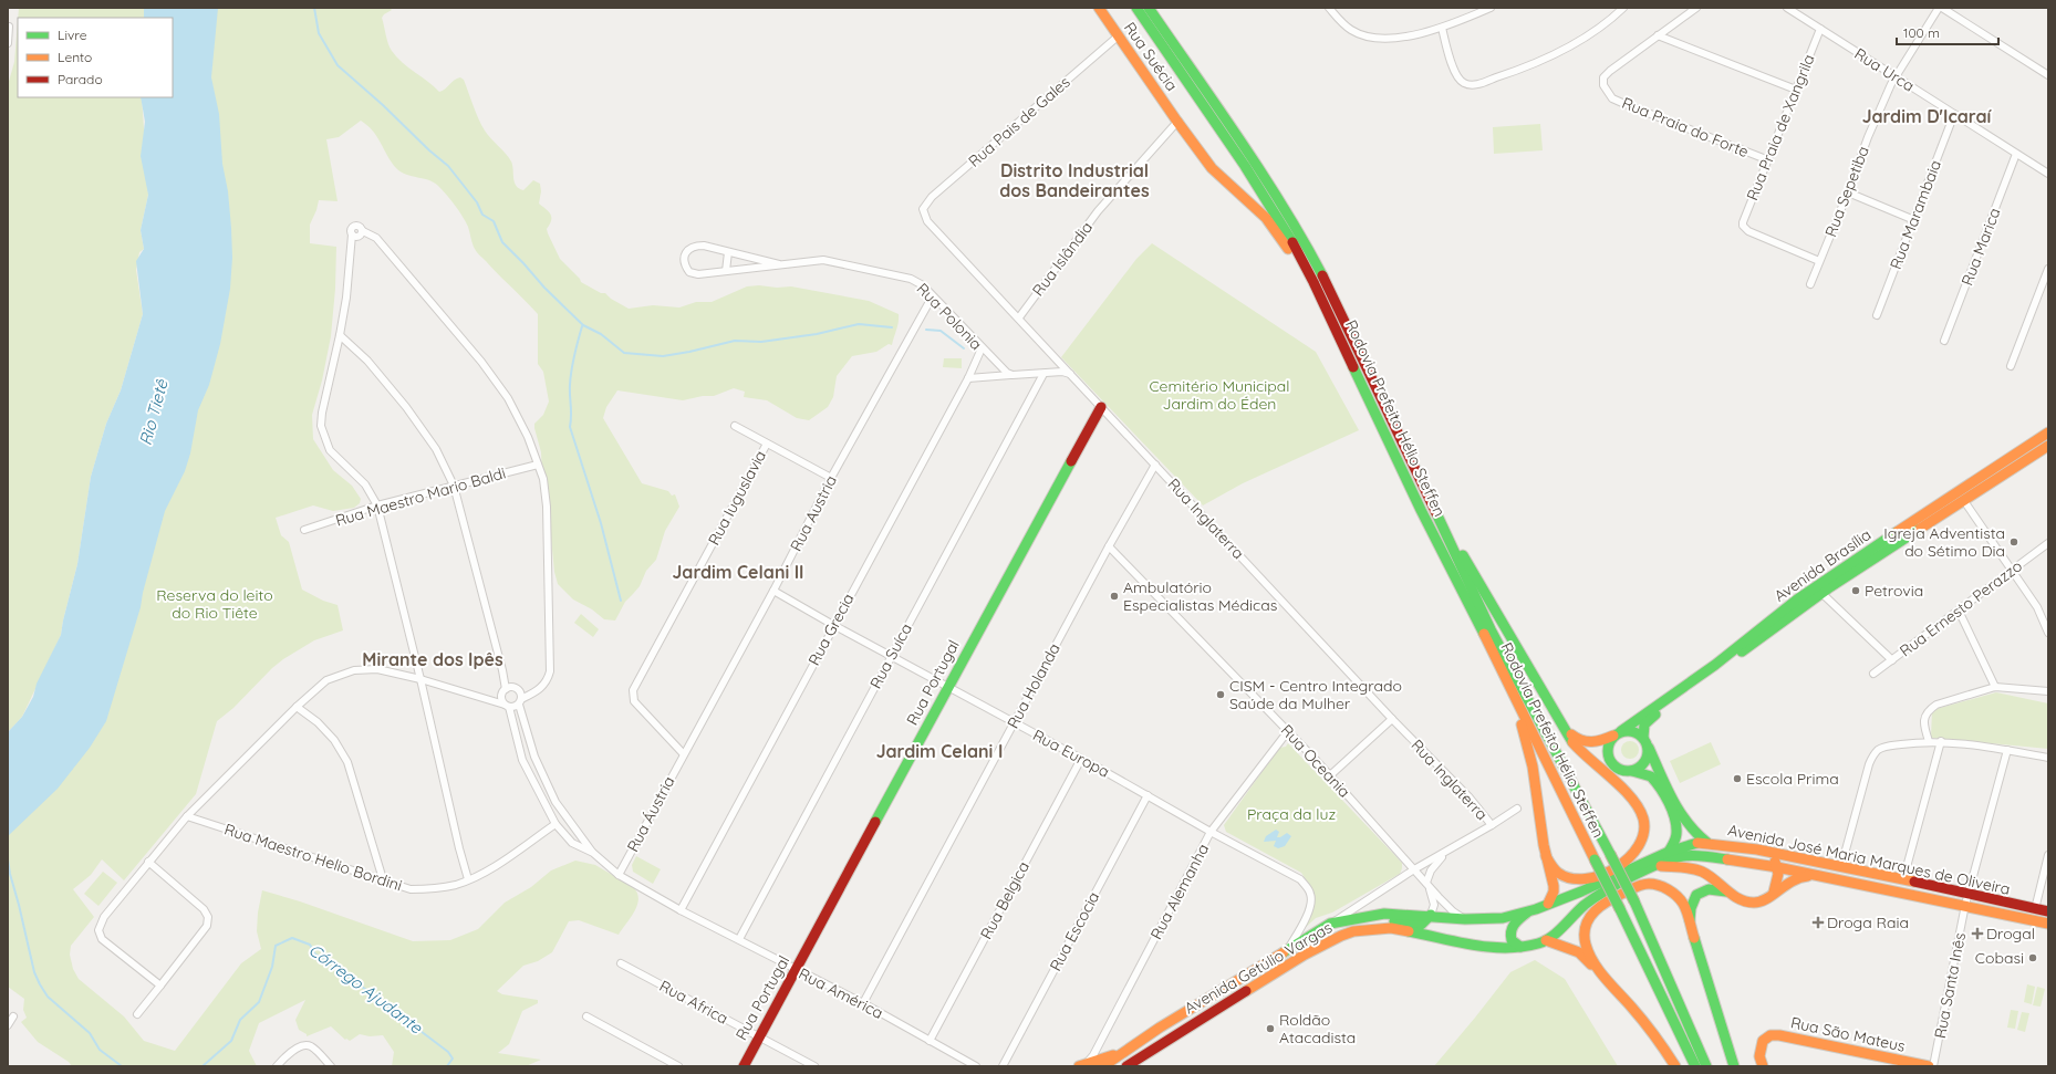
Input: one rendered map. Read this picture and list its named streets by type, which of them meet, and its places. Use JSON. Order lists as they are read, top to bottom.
{
  "streets": {
    "main road": [
      "Rua Suécia",
      "Rodovia Prefeito Hélio Steffen",
      "Avenida Brasília",
      "Rua Portugal",
      "Avenida José Maria Marques de Oliveira",
      "Avenida Getúlio Vargas",
      "Rua São Mateus"
    ],
    "street": [
      "Rua Urca",
      "Rua Pais de Gales",
      "Rua Praia do Forte",
      "Rua Praia de Xangrila",
      "Rua Sepetiba",
      "Rua Marambaia",
      "Rua Marica",
      "Rua Islândia",
      "Rua Polonia",
      "Rua Maestro Mario Baldi",
      "Rua Iuguslavia",
      "Rua Austria",
      "Rua Inglaterra",
      "Rua Ernesto Perazzo",
      "Rua Grecia",
      "Rua Suíca",
      "Rua Holanda",
      "Rua Europa",
      "Rua Oceania",
      "Rua Áustria",
      "Rua Maestro Helio Bordini",
      "Rua Alemanha",
      "Rua Belgica",
      "Rua Escocia",
      "Rua Santa Inês",
      "Rua América",
      "Rua Africa"
    ]
  },
  "crossings": [
    ["Rua Suécia", "Rua Pais de Gales"],
    ["Rua Suécia", "Rua Islândia"],
    ["Rua Suécia", "Rodovia Prefeito Hélio Steffen"],
    ["Rua Urca", "Rua Praia de Xangrila"],
    ["Rua Urca", "Rua Sepetiba"],
    ["Rua Urca", "Rua Marambaia"],
    ["Rua Urca", "Rua Marica"],
    ["Rua Pais de Gales", "Rua Inglaterra"],
    ["Rua Praia do Forte", "Rua Praia de Xangrila"],
    ["Rua Praia de Xangrila", "Rua Sepetiba"],
    ["Rua Islândia", "Rua Inglaterra"],
    ["Rua Polonia", "Rua Austria"],
    ["Rua Polonia", "Rua Grecia"],
    ["Rua Iuguslavia", "Rua Austria"],
    ["Rua Iuguslavia", "Rua Áustria"],
    ["Rua Austria", "Rua Europa"],
    ["Rua Austria", "Rua Áustria"],
    ["Rua Inglaterra", "Rua Portugal"],
    ["Rua Inglaterra", "Rua Holanda"],
    ["Rua Inglaterra", "Avenida Getúlio Vargas"],
    ["Rua Grecia", "Rua Europa"],
    ["Rua Grecia", "Rua América"],
    ["Rua Suíca", "Rua Europa"],
    ["Rua Suíca", "Rua América"],
    ["Rua Portugal", "Rua Europa"],
    ["Rua Portugal", "Rua América"],
    ["Rua Portugal", "Rua Africa"],
    ["Rua Holanda", "Rua Europa"],
    ["Rua Holanda", "Rua Oceania"],
    ["Rua Holanda", "Rua América"],
    ["Rua Europa", "Rua Alemanha"],
    ["Rua Europa", "Rua Belgica"],
    ["Rua Europa", "Rua Escocia"],
    ["Rua Europa", "Avenida Getúlio Vargas"],
    ["Rua Oceania", "Rua Alemanha"],
    ["Rua Oceania", "Avenida Getúlio Vargas"],
    ["Rua Áustria", "Rua América"],
    ["Avenida José Maria Marques de Oliveira", "Avenida Getúlio Vargas"],
    ["Avenida José Maria Marques de Oliveira", "Rua Santa Inês"],
    ["Rua Belgica", "Rua América"]
  ],
  "districts": [
    "Jardim D'Icaraí",
    "Distrito Industrial dos Bandeirantes",
    "Jardim Celani II",
    "Mirante dos Ipês",
    "Jardim Celani I"
  ],
  "water": ["Rio Tietê", "Córrego Ajudante"],
  "parks": ["Cemitério Municipal Jardim do Éden", "Reserva do leito do Rio Tiête", "Praça da luz"],
  "places": {
    "other": [
      "Igreja Adventista do Sétimo Dia",
      "Petrovia",
      "Ambulatório Especialistas Médicas",
      "CISM - Centro Integrado Saúde da Mulher",
      "Escola Prima",
      "Cobasi",
      "Roldão Atacadista"
    ],
    "health": ["Droga Raia", "Drogal"]
  },
  "legend": ["Livre", "Lento", "Parado"],
  "scale_bar": "100 m"
}
